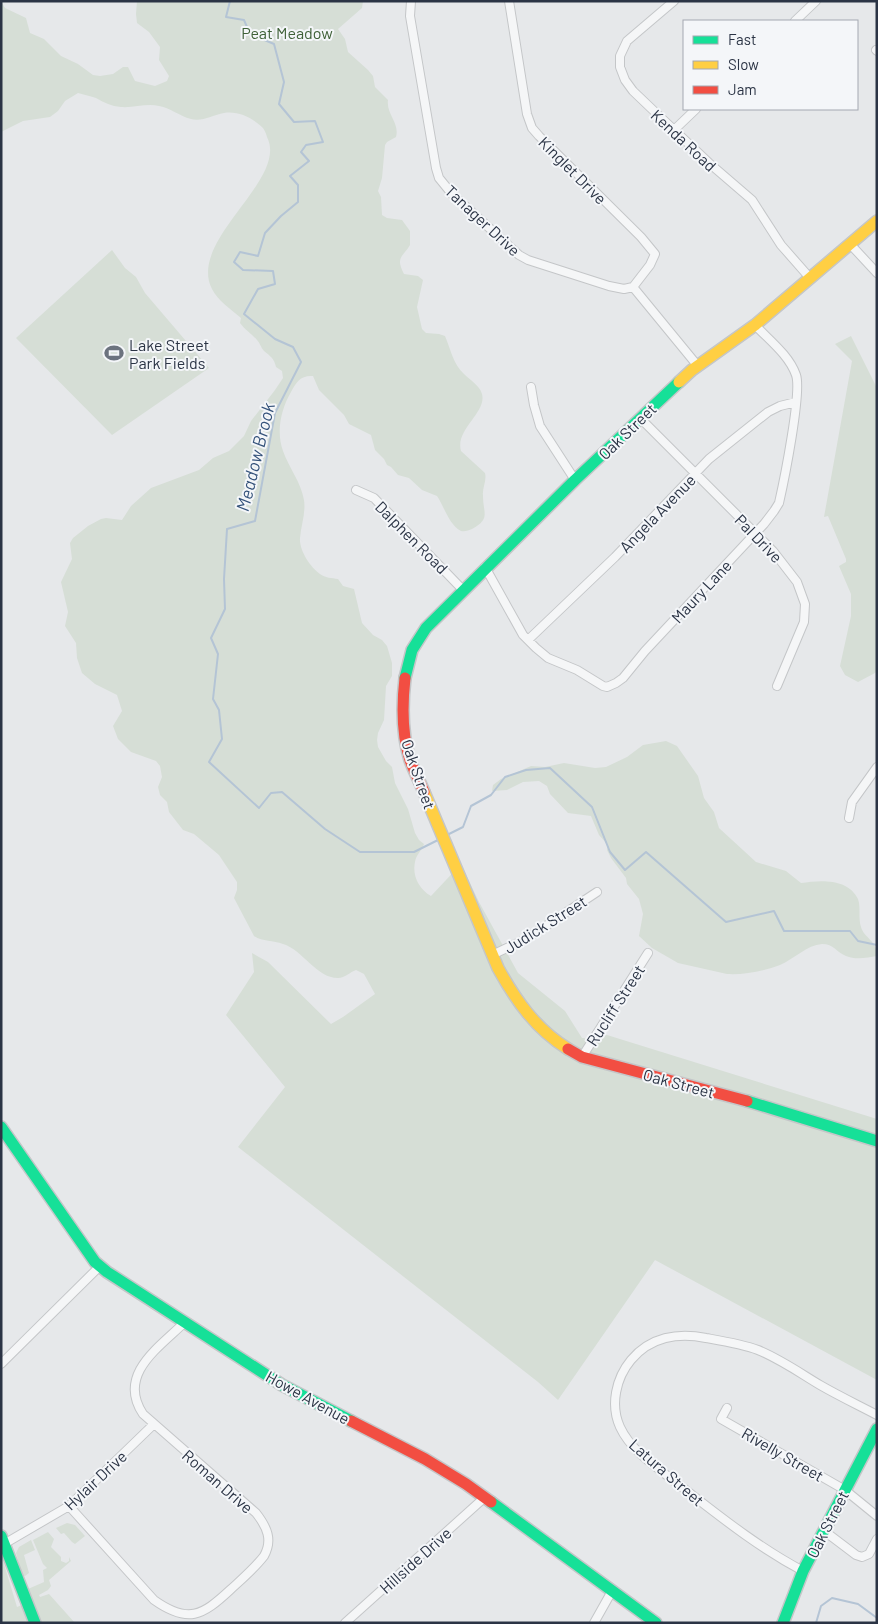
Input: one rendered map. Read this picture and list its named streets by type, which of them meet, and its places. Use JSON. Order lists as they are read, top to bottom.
{
  "streets": {
    "street": [
      "Kenda Road",
      "Kinglet Drive",
      "Tanager Drive",
      "Oak Street",
      "Angela Avenue",
      "Dalphen Road",
      "Pal Drive",
      "Maury Lane",
      "Judick Street",
      "Rucliff Street",
      "Howe Avenue",
      "Rivelly Street",
      "Latura Street",
      "Hylair Drive",
      "Roman Drive",
      "Hillside Drive"
    ]
  },
  "crossings": [
    ["Kenda Road", "Oak Street"],
    ["Kinglet Drive", "Tanager Drive"],
    ["Oak Street", "Dalphen Road"],
    ["Oak Street", "Pal Drive"],
    ["Oak Street", "Maury Lane"],
    ["Oak Street", "Judick Street"],
    ["Oak Street", "Rucliff Street"],
    ["Oak Street", "Rivelly Street"],
    ["Oak Street", "Latura Street"],
    ["Angela Avenue", "Pal Drive"],
    ["Angela Avenue", "Maury Lane"],
    ["Pal Drive", "Maury Lane"],
    ["Howe Avenue", "Roman Drive"],
    ["Howe Avenue", "Hillside Drive"],
    ["Hylair Drive", "Roman Drive"]
  ],
  "water": ["Meadow Brook"],
  "parks": ["Peat Meadow"],
  "places": {
    "sports": ["Lake Street Park Fields"]
  },
  "legend": ["Fast", "Slow", "Jam"]
}
